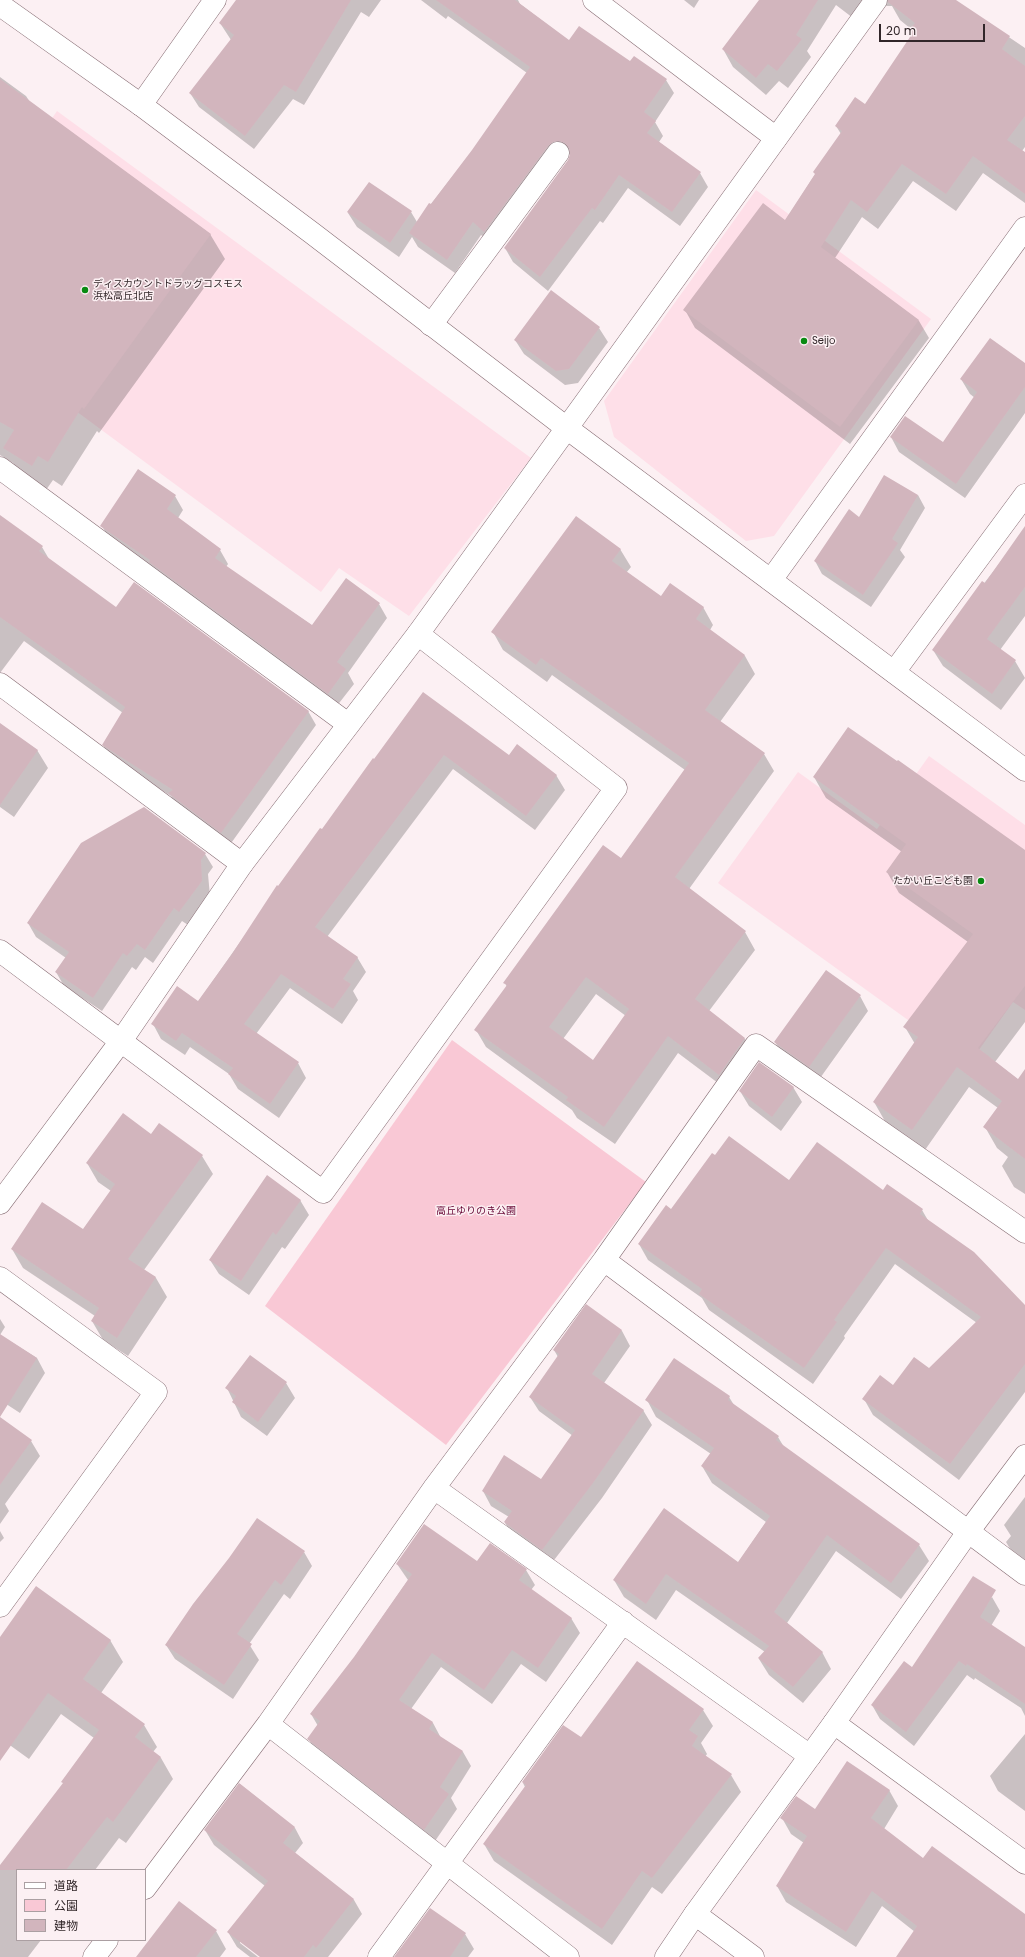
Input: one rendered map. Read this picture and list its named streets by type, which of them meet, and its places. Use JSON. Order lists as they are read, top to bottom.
{
  "parks": ["高丘ゆりのき公園"],
  "places": ["ディスカウントドラッグコスモス 浜松高丘北店", "Seijo", "たかい丘こども園"],
  "legend": ["道路", "公園", "建物"],
  "scale_bar": "20 m"
}
